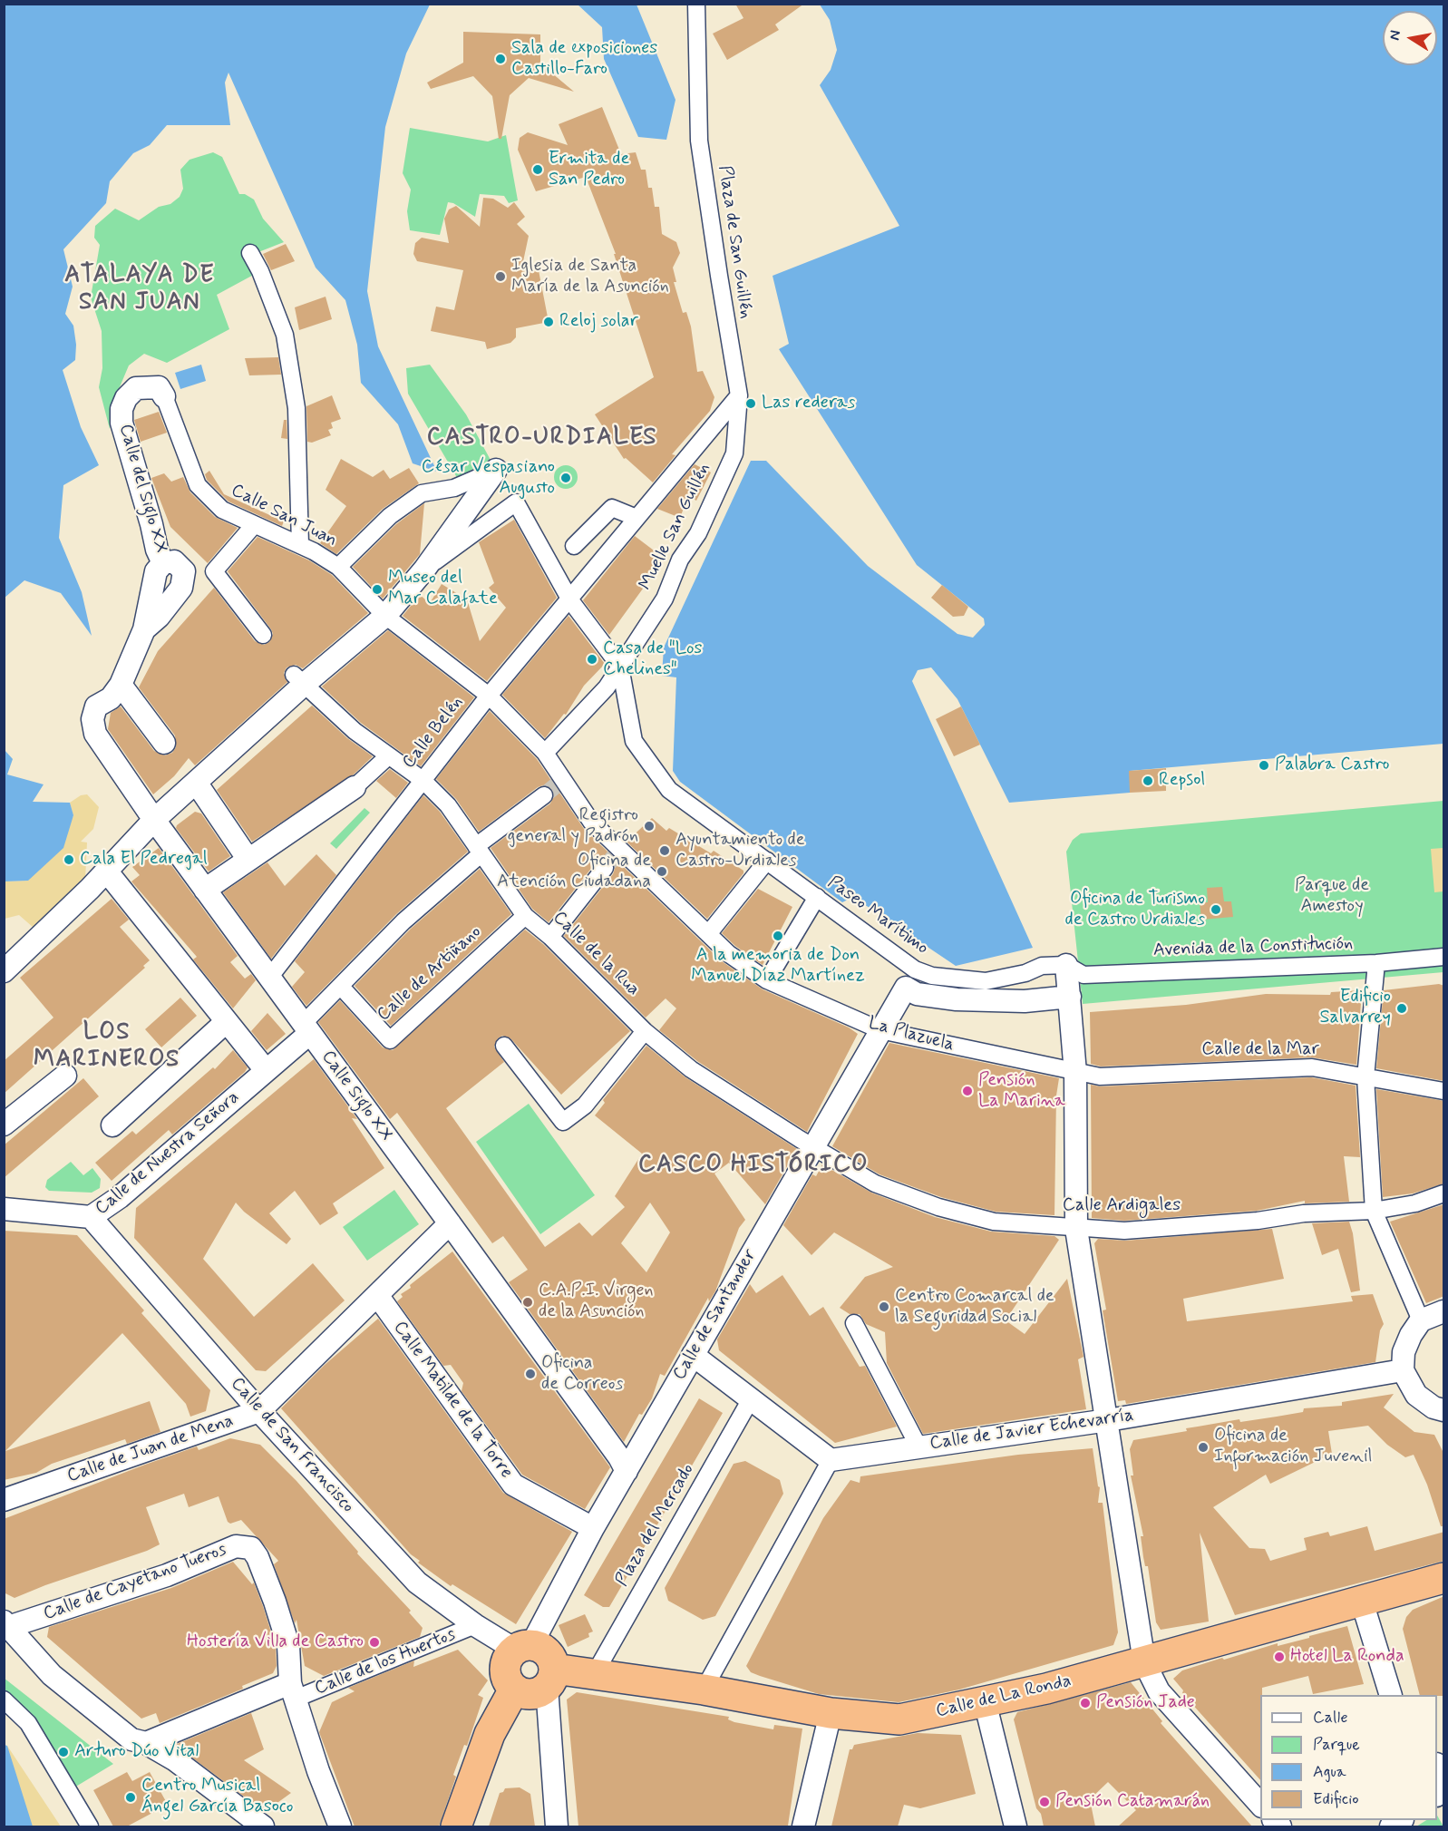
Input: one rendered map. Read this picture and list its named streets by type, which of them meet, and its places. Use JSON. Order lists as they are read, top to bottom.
{
  "streets": {
    "highway": ["Calle de La Ronda"],
    "street": [
      "Plaza de San Guillén",
      "Calle del Siglo XX",
      "Calle San Juan",
      "Muelle San Guillén",
      "Calle Belén",
      "Paseo Marítimo",
      "Avenida de la Constitución",
      "Calle de la Rua",
      "Calle de Artiñano",
      "La Plazuela",
      "Calle de la Mar",
      "Calle Siglo XX",
      "Calle de Nuestra Señora",
      "Calle Ardigales",
      "Calle de Santander",
      "Calle Matilde de la Torre",
      "Calle de Javier Echevarría",
      "Calle de San Francisco",
      "Calle de Juan de Mena",
      "Plaza del Mercado",
      "Calle de Cayetano Tueros",
      "Calle de los Huertos"
    ]
  },
  "crossings": [
    ["Plaza de San Guillén", "Muelle San Guillén"],
    ["Plaza de San Guillén", "Calle Belén"],
    ["Calle del Siglo XX", "Calle San Juan"],
    ["Calle del Siglo XX", "Calle Siglo XX"],
    ["Calle San Juan", "Muelle San Guillén"],
    ["Calle San Juan", "Calle Belén"],
    ["Calle San Juan", "La Plazuela"],
    ["Muelle San Guillén", "Calle Belén"],
    ["Muelle San Guillén", "Paseo Marítimo"],
    ["Calle Belén", "Calle de la Rua"],
    ["Calle Belén", "Calle Siglo XX"],
    ["Paseo Marítimo", "Avenida de la Constitución"],
    ["Calle de la Rua", "Calle de Artiñano"],
    ["Calle de la Rua", "Calle de Nuestra Señora"],
    ["Calle de la Rua", "Calle Ardigales"],
    ["Calle de la Rua", "Calle de Santander"],
    ["Calle de Artiñano", "Calle de Nuestra Señora"],
    ["La Plazuela", "Calle de la Mar"],
    ["La Plazuela", "Calle de Santander"],
    ["Calle Siglo XX", "Calle de Nuestra Señora"],
    ["Calle Siglo XX", "Calle de Santander"],
    ["Calle Siglo XX", "Calle de Juan de Mena"],
    ["Calle de Nuestra Señora", "Calle de San Francisco"],
    ["Calle Ardigales", "Calle de Santander"],
    ["Calle de Santander", "Calle Matilde de la Torre"],
    ["Calle de Santander", "Calle de San Francisco"],
    ["Calle de Santander", "Calle de La Ronda"],
    ["Calle Matilde de la Torre", "Calle de Juan de Mena"],
    ["Calle de San Francisco", "Calle de Juan de Mena"],
    ["Calle de San Francisco", "Calle de los Huertos"],
    ["Calle de San Francisco", "Calle de La Ronda"],
    ["Plaza del Mercado", "Calle de La Ronda"],
    ["Calle de Cayetano Tueros", "Calle de los Huertos"]
  ],
  "districts": [
    "ATALAYA DE SAN JUAN",
    "CASTRO-URDIALES",
    "LOS MARINEROS",
    "CASCO HISTÓRICO"
  ],
  "parks": ["Parque de Amestoy"],
  "places": [
    "Sala de exposiciones Castillo-Faro",
    "Ermita de San Pedro",
    "Iglesia de Santa María de la Asunción",
    "Reloj solar",
    "Las rederas",
    "César Vespasiano Augusto",
    "Museo del Mar Calafate",
    "Casa de \"Los Chelines\"",
    "Palabra Castro",
    "Repsol",
    "Registro general y Padrón",
    "Ayuntamiento de Castro-Urdiales",
    "Cala El Pedregal",
    "Oficina de Atención Ciudadana",
    "Oficina de Turismo de Castro Urdiales",
    "A la memoria de Don Manuel Díaz Martínez",
    "Edificio Salvarrey",
    "Pensión La Marina",
    "C.A.P.I. Virgen de la Asunción",
    "Centro Comarcal de la Seguridad Social",
    "Oficina de Correos",
    "Oficina de Información Juvenil",
    "Hostería Villa de Castro",
    "Hotel La Ronda",
    "Pensión Jade",
    "Arturo Dúo Vital",
    "Centro Musical Ángel García Basoco",
    "Pensión Catamarán"
  ],
  "legend": [
    "Calle",
    "Parque",
    "Agua",
    "Edificio"
  ],
  "north": "left"
}
